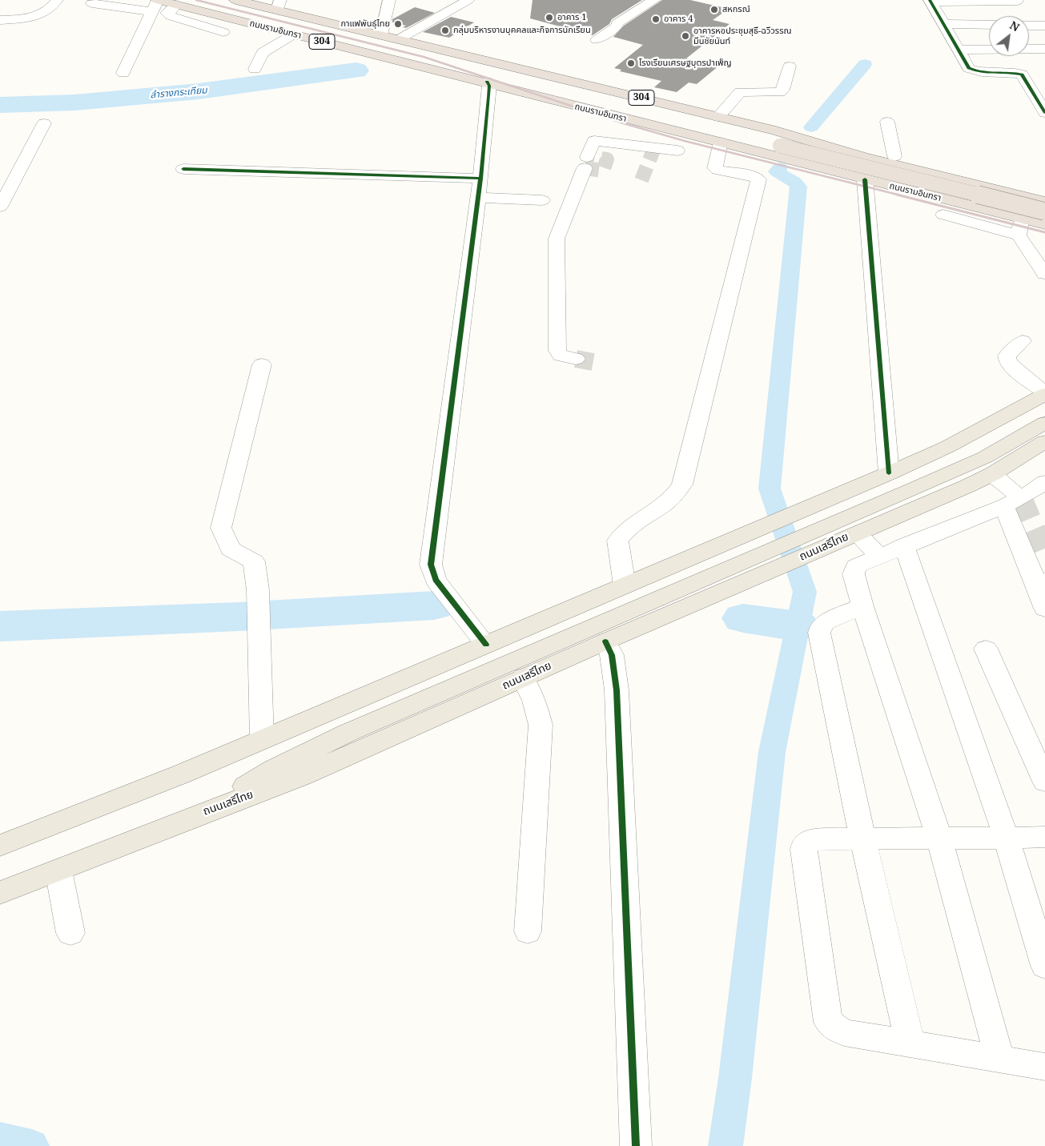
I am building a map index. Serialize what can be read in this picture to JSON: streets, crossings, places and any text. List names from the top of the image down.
{
  "streets": {
    "highway": ["ถนนรามอินทรา", "304"],
    "main road": ["ถนนเสรีไทย"]
  },
  "water": ["ลำรางกระเทียม"],
  "places": [
    "สหกรณ์",
    "อาคาร 1",
    "อาคาร 4",
    "กาแฟพันธ์ุไทย",
    "กลุ่มบริหารงานบุคคลและกิจการนักเรียน",
    "อาคารหอประชุมสุธี-ฉวีวรรณ มีนชัยนันท์",
    "โรงเรียนเศรษฐบุตรบำเพ็ญ"
  ],
  "north": "top right"
}
